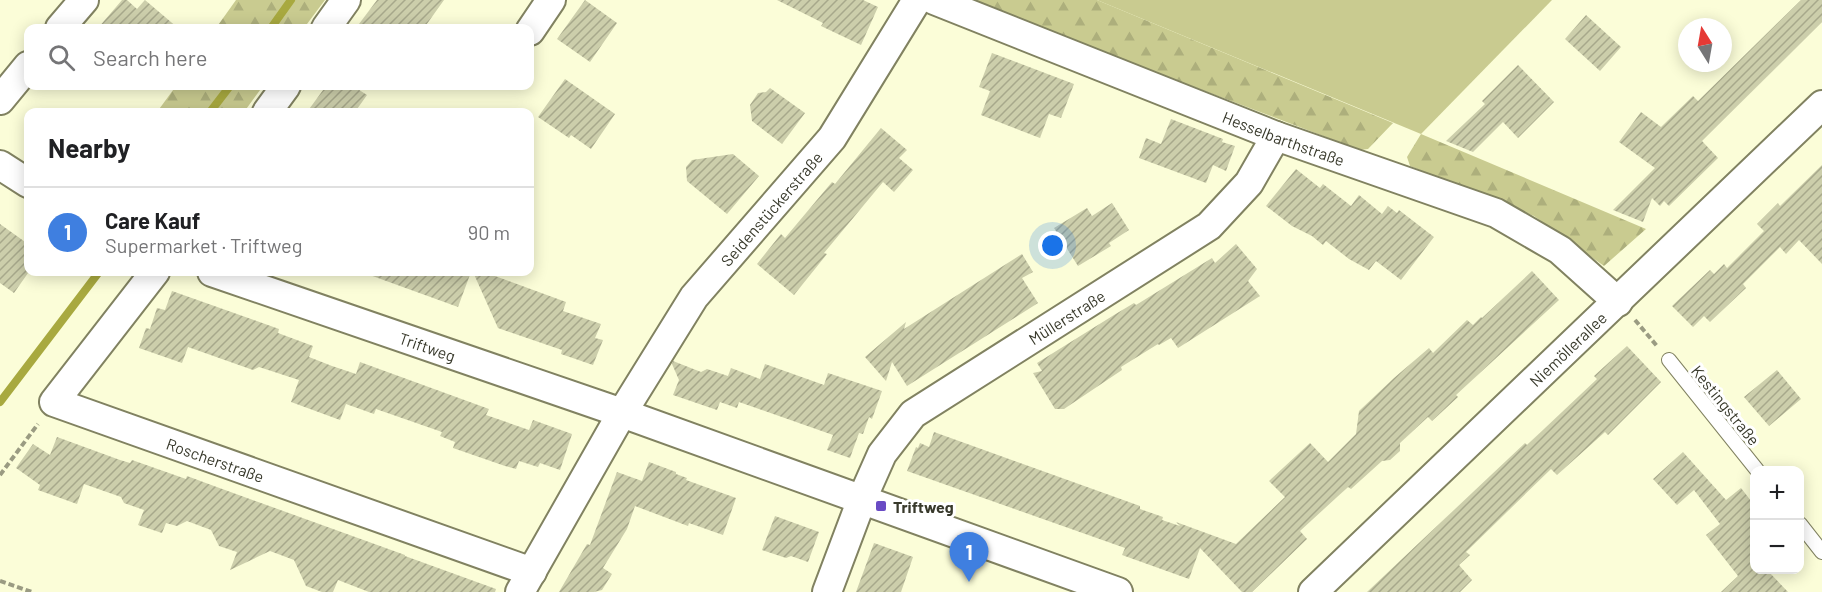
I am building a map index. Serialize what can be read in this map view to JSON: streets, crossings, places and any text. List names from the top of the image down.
{
  "streets": {
    "street": [
      "Hesselbarthstraße",
      "Seidenstückerstraße",
      "Müllerstraße",
      "Triftweg",
      "Niemöllerallee",
      "Roscherstraße"
    ],
    "lane": ["Kestingstraße"]
  },
  "crossings": [
    ["Hesselbarthstraße", "Müllerstraße"],
    ["Hesselbarthstraße", "Niemöllerallee"],
    ["Seidenstückerstraße", "Triftweg"],
    ["Seidenstückerstraße", "Roscherstraße"],
    ["Müllerstraße", "Triftweg"],
    ["Triftweg", "Roscherstraße"]
  ],
  "places": {
    "transit": ["Triftweg"]
  },
  "north": "top",
  "page": {
    "search": "Search here",
    "heading": "Nearby",
    "list": [
      {
        "mark": "1",
        "name": "Care Kauf",
        "note": "Supermarket · Triftweg",
        "value": "90 m"
      }
    ],
    "map_buttons": ["+", "−"],
    "pins": "1"
  }
}
